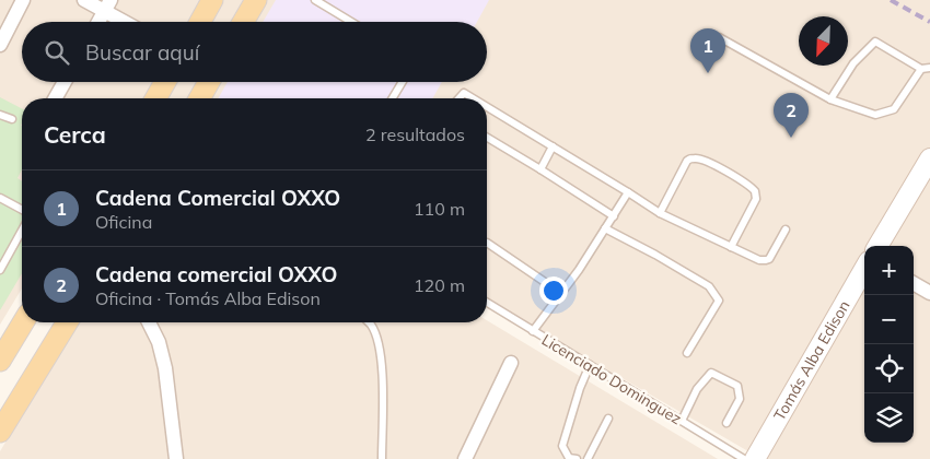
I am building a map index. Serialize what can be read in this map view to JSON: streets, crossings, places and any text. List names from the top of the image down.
{
  "streets": {
    "street": ["Tomás Alba Edison"],
    "lane": ["Licenciado Dominguez"]
  },
  "north": "bottom left",
  "page": {
    "search": "Buscar aquí",
    "pins": ["1", "2"],
    "heading": ["Cerca", "2 resultados"],
    "list": [
      {
        "mark": "1",
        "name": "Cadena Comercial OXXO",
        "note": "Oficina",
        "value": "110 m"
      },
      {
        "mark": "2",
        "name": "Cadena comercial OXXO",
        "note": "Oficina · Tomás Alba Edison",
        "value": "120 m"
      }
    ],
    "map_buttons": ["+", "−"]
  }
}
